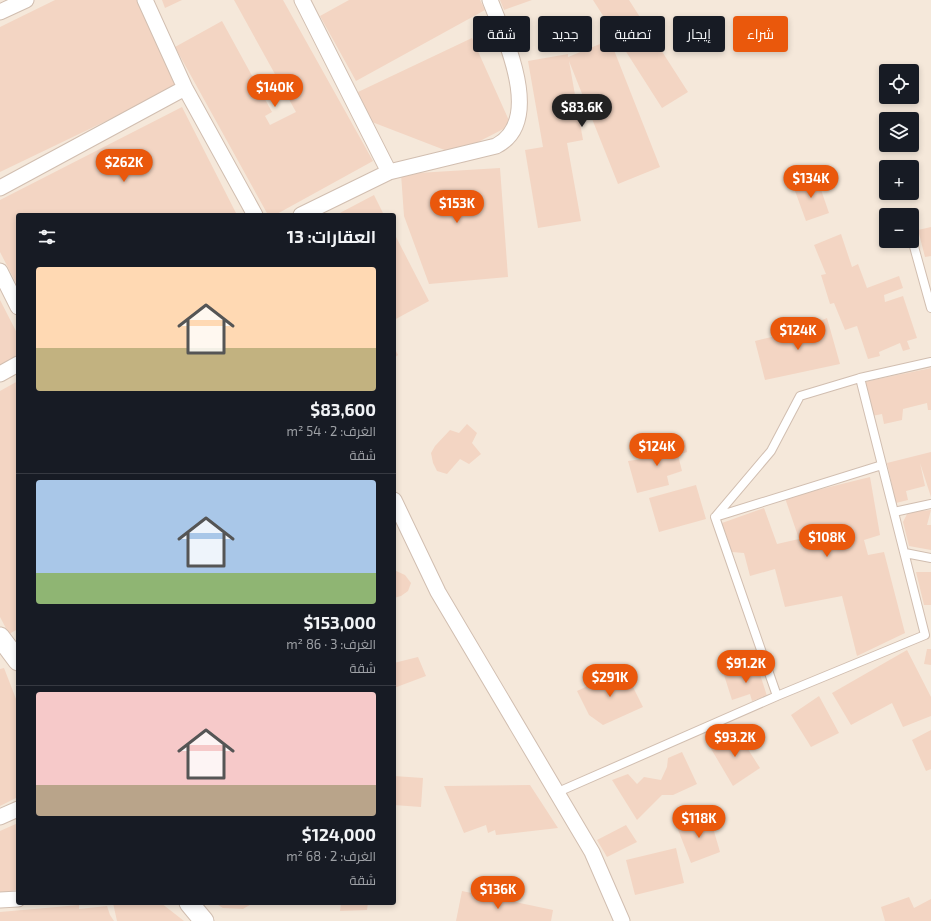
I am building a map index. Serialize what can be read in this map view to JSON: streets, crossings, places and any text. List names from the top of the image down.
{
  "page": {
    "chip": [
      "شراء",
      "إيجار",
      "تصفية",
      "جديد",
      "شقة"
    ],
    "map_buttons": ["+", "−"],
    "price": [
      "$140K",
      "$83.6K",
      "$262K",
      "$134K",
      "$153K",
      "$124K",
      "$124K",
      "$108K",
      "$91.2K",
      "$291K",
      "$93.2K",
      "$118K",
      "$136K"
    ],
    "heading": "العقارات: 13",
    "list": [
      {
        "name": "$83,600",
        "note": "الغرف: 2 · 54 m² · شقة"
      },
      {
        "name": "$153,000",
        "note": "الغرف: 3 · 86 m² · شقة"
      },
      {
        "name": "$124,000",
        "note": "الغرف: 2 · 68 m² · شقة"
      }
    ]
  }
}
